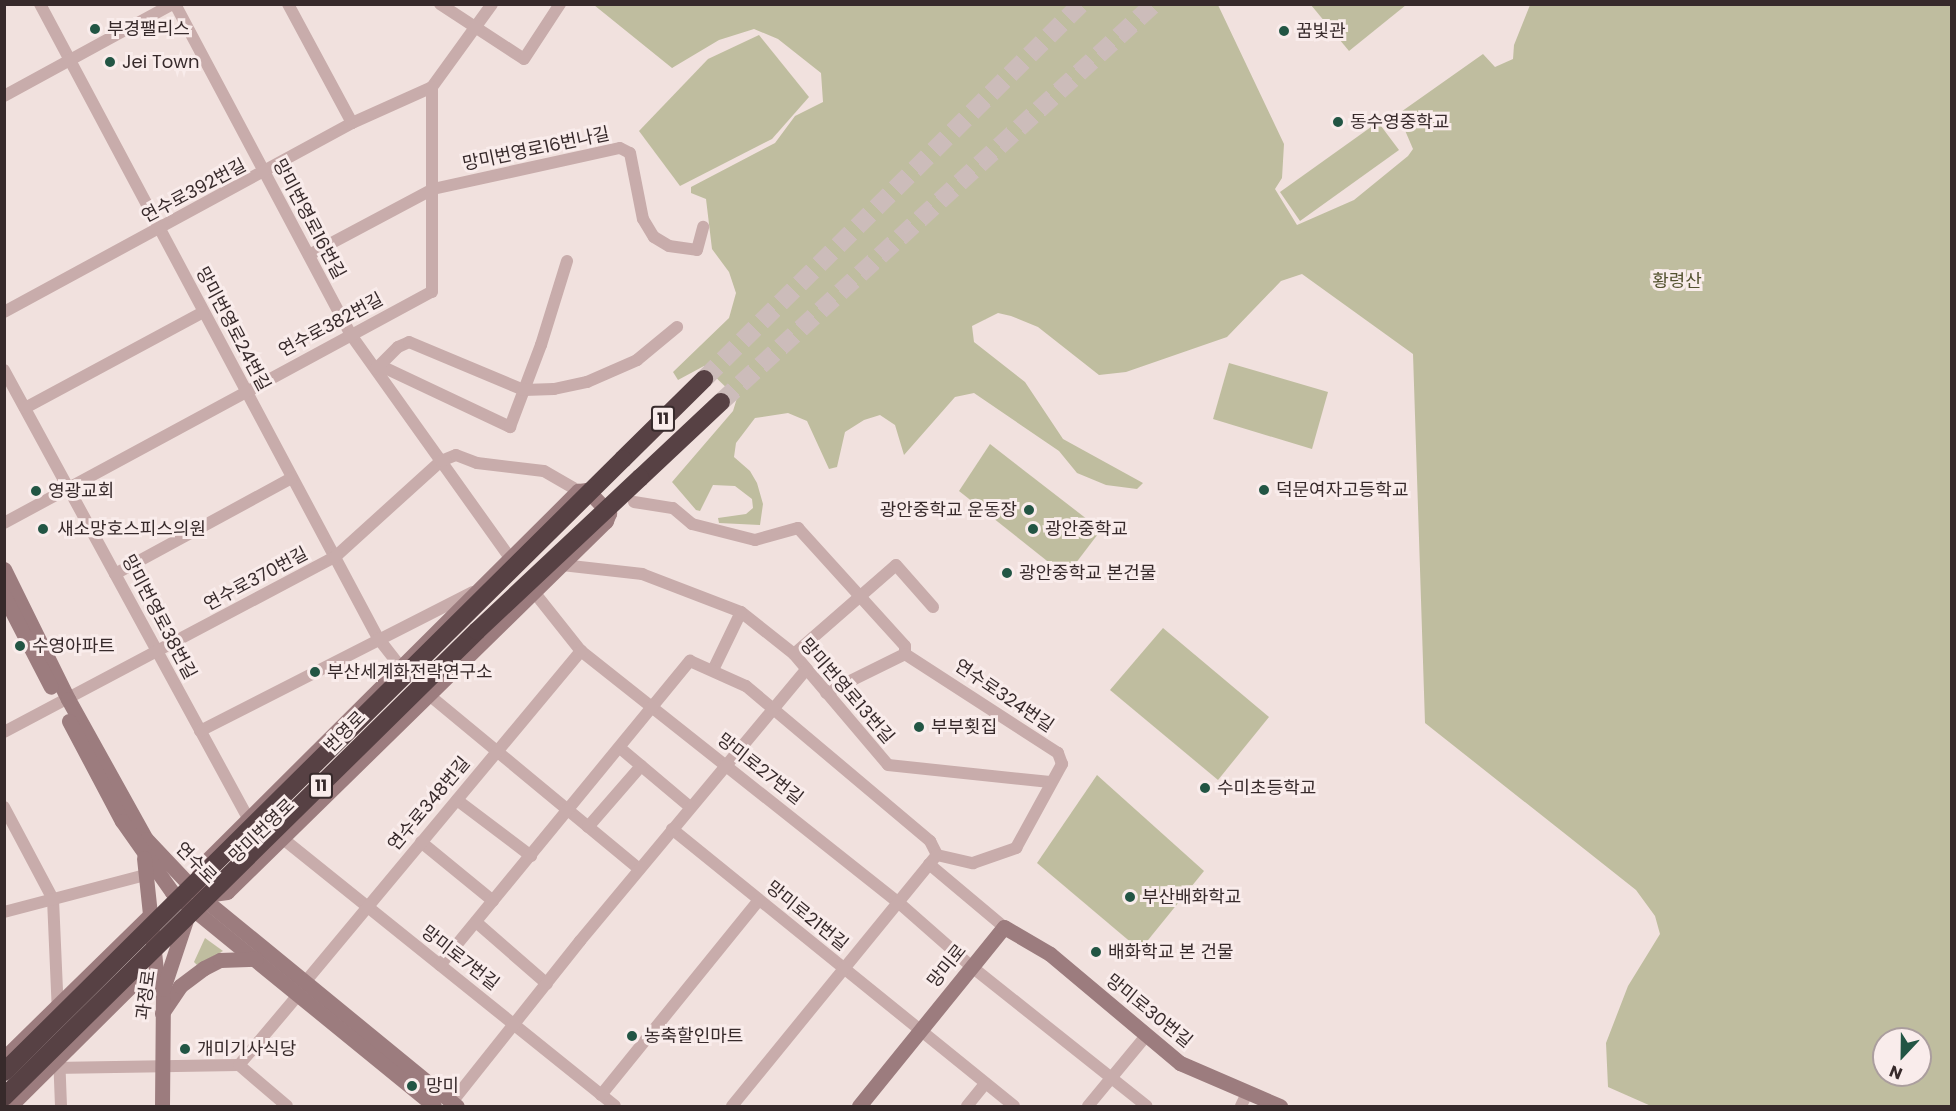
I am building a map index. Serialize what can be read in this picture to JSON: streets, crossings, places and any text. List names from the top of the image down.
{
  "streets": {
    "highway": ["11", "번영로"],
    "street": [
      "망미번영로16번나길",
      "연수로392번길",
      "망미번영로16번길",
      "연수로382번길",
      "망미번영로24번길",
      "연수로370번길",
      "망미번영로38번길",
      "망미번영로13번길",
      "연수로324번길",
      "망미로27번길",
      "연수로348번길",
      "망미번영로",
      "연수로",
      "망미로21번길",
      "망미로7번길",
      "망미로",
      "과정로",
      "망미로30번길"
    ]
  },
  "crossings": [
    ["망미번영로16번나길", "망미번영로16번길"],
    ["망미번영로16번나길", "연수로382번길"],
    ["연수로392번길", "망미번영로16번길"],
    ["연수로392번길", "연수로382번길"],
    ["연수로392번길", "망미번영로24번길"],
    ["망미번영로16번길", "연수로382번길"],
    ["망미번영로16번길", "연수로370번길"],
    ["망미번영로16번길", "망미번영로"],
    ["연수로382번길", "망미번영로24번길"],
    ["연수로382번길", "망미번영로38번길"],
    ["망미번영로24번길", "연수로370번길"],
    ["망미번영로24번길", "망미번영로"],
    ["연수로370번길", "망미번영로38번길"],
    ["연수로370번길", "망미번영로"],
    ["연수로370번길", "연수로"],
    ["망미번영로38번길", "망미번영로"],
    ["망미번영로13번길", "연수로324번길"],
    ["망미번영로13번길", "망미번영로"],
    ["망미로27번길", "연수로348번길"],
    ["망미로27번길", "망미번영로"],
    ["망미로27번길", "망미로"],
    ["연수로348번길", "연수로"],
    ["연수로348번길", "망미로7번길"],
    ["망미번영로", "연수로"],
    ["망미번영로", "망미로7번길"],
    ["망미번영로", "과정로"],
    ["연수로", "과정로"],
    ["망미로21번길", "망미로"],
    ["망미로", "망미로30번길"]
  ],
  "parks": ["황령산"],
  "places": [
    "부경팰리스",
    "꿈빛관",
    "Jei Town",
    "동수영중학교",
    "덕문여자고등학교",
    "영광교회",
    "광안중학교 운동장",
    "새소망호스피스의원",
    "광안중학교",
    "광안중학교 본건물",
    "수영아파트",
    "부산세계화전략연구소",
    "부부횟집",
    "수미초등학교",
    "부산배화학교",
    "배화학교 본 건물",
    "농축할인마트",
    "개미기사식당",
    "망미"
  ],
  "north": "bottom"
}
